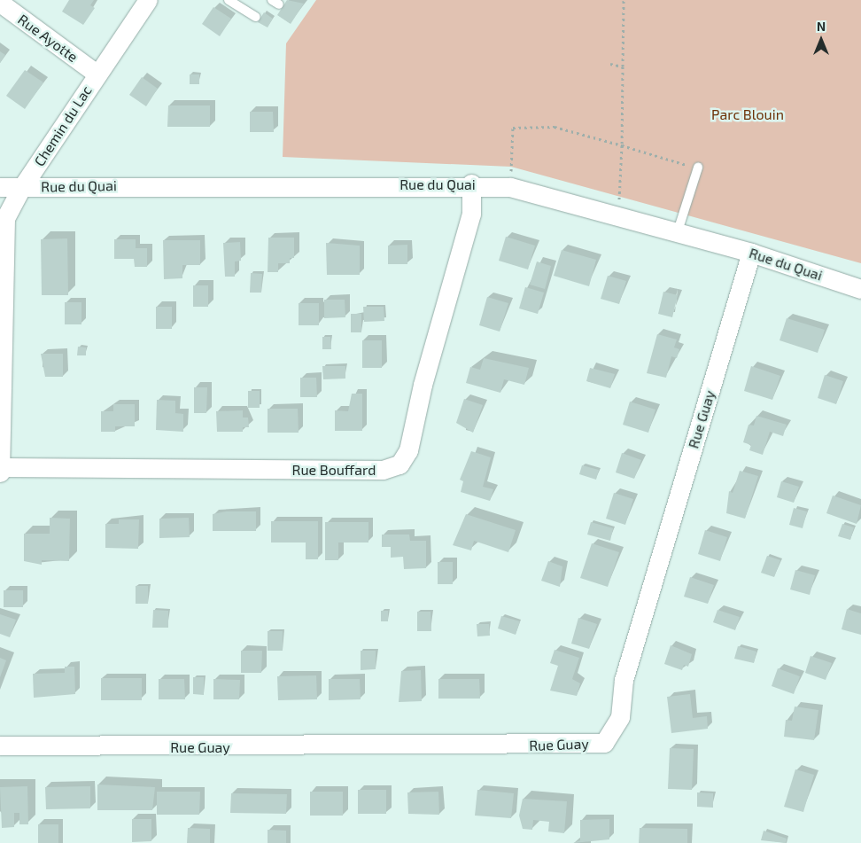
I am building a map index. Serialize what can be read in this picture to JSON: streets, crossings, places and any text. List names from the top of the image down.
{
  "streets": {
    "street": [
      "Rue Ayotte",
      "Chemin du Lac",
      "Rue du Quai",
      "Rue Guay",
      "Rue Bouffard"
    ]
  },
  "crossings": [
    ["Rue Ayotte", "Chemin du Lac"],
    ["Chemin du Lac", "Rue du Quai"],
    ["Chemin du Lac", "Rue Bouffard"],
    ["Rue du Quai", "Rue Guay"],
    ["Rue du Quai", "Rue Bouffard"]
  ],
  "parks": ["Parc Blouin"],
  "north": "top"
}
